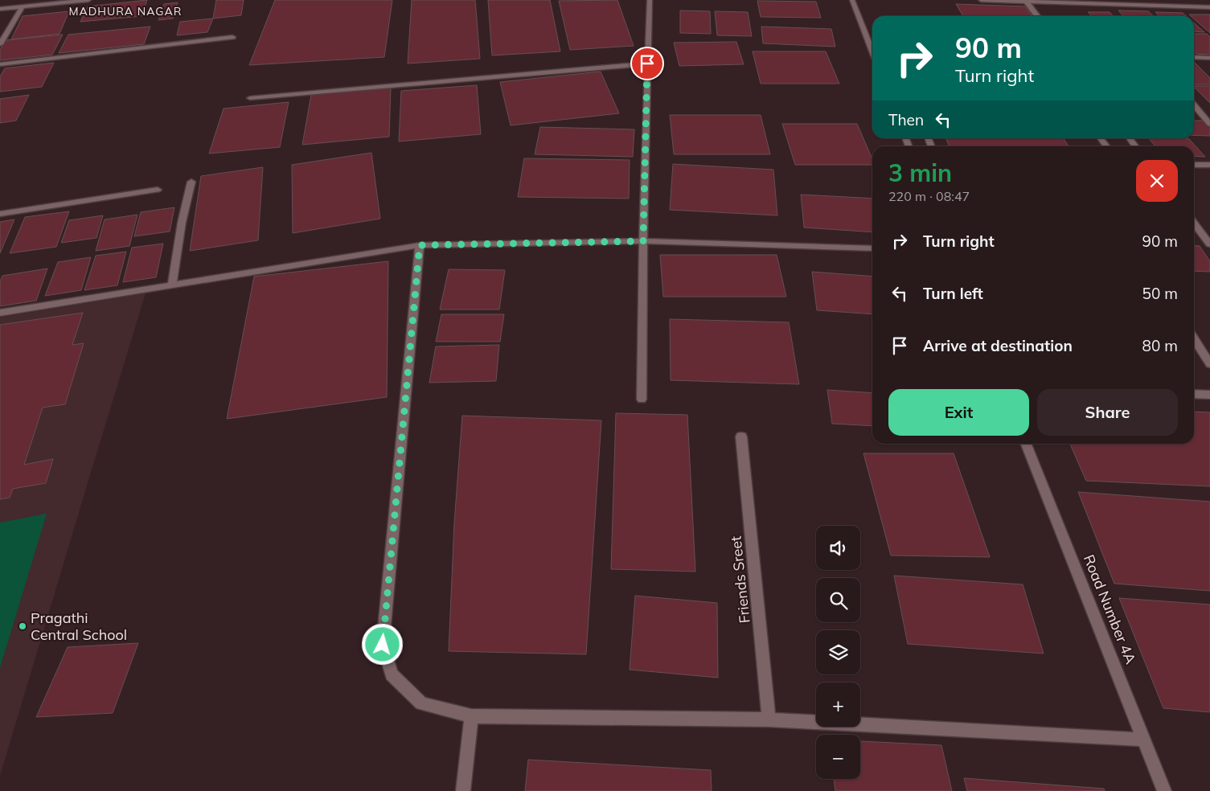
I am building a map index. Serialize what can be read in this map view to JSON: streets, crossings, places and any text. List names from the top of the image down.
{
  "streets": {
    "street": ["Friends Sreet", "Road Number 4A"]
  },
  "districts": ["MADHURA NAGAR"],
  "places": ["Pragathi Central School"],
  "page": {
    "turn": ["90 m", "Turn right"],
    "then": "Then",
    "heading": ["3 min", "220 m · 08:47"],
    "list": [
      {
        "name": "Turn right",
        "value": "90 m"
      },
      {
        "name": "Turn left",
        "value": "50 m"
      },
      {
        "name": "Arrive at destination",
        "value": "80 m"
      }
    ],
    "buttons": ["Exit", "Share"],
    "map_buttons": ["+", "−"]
  }
}
